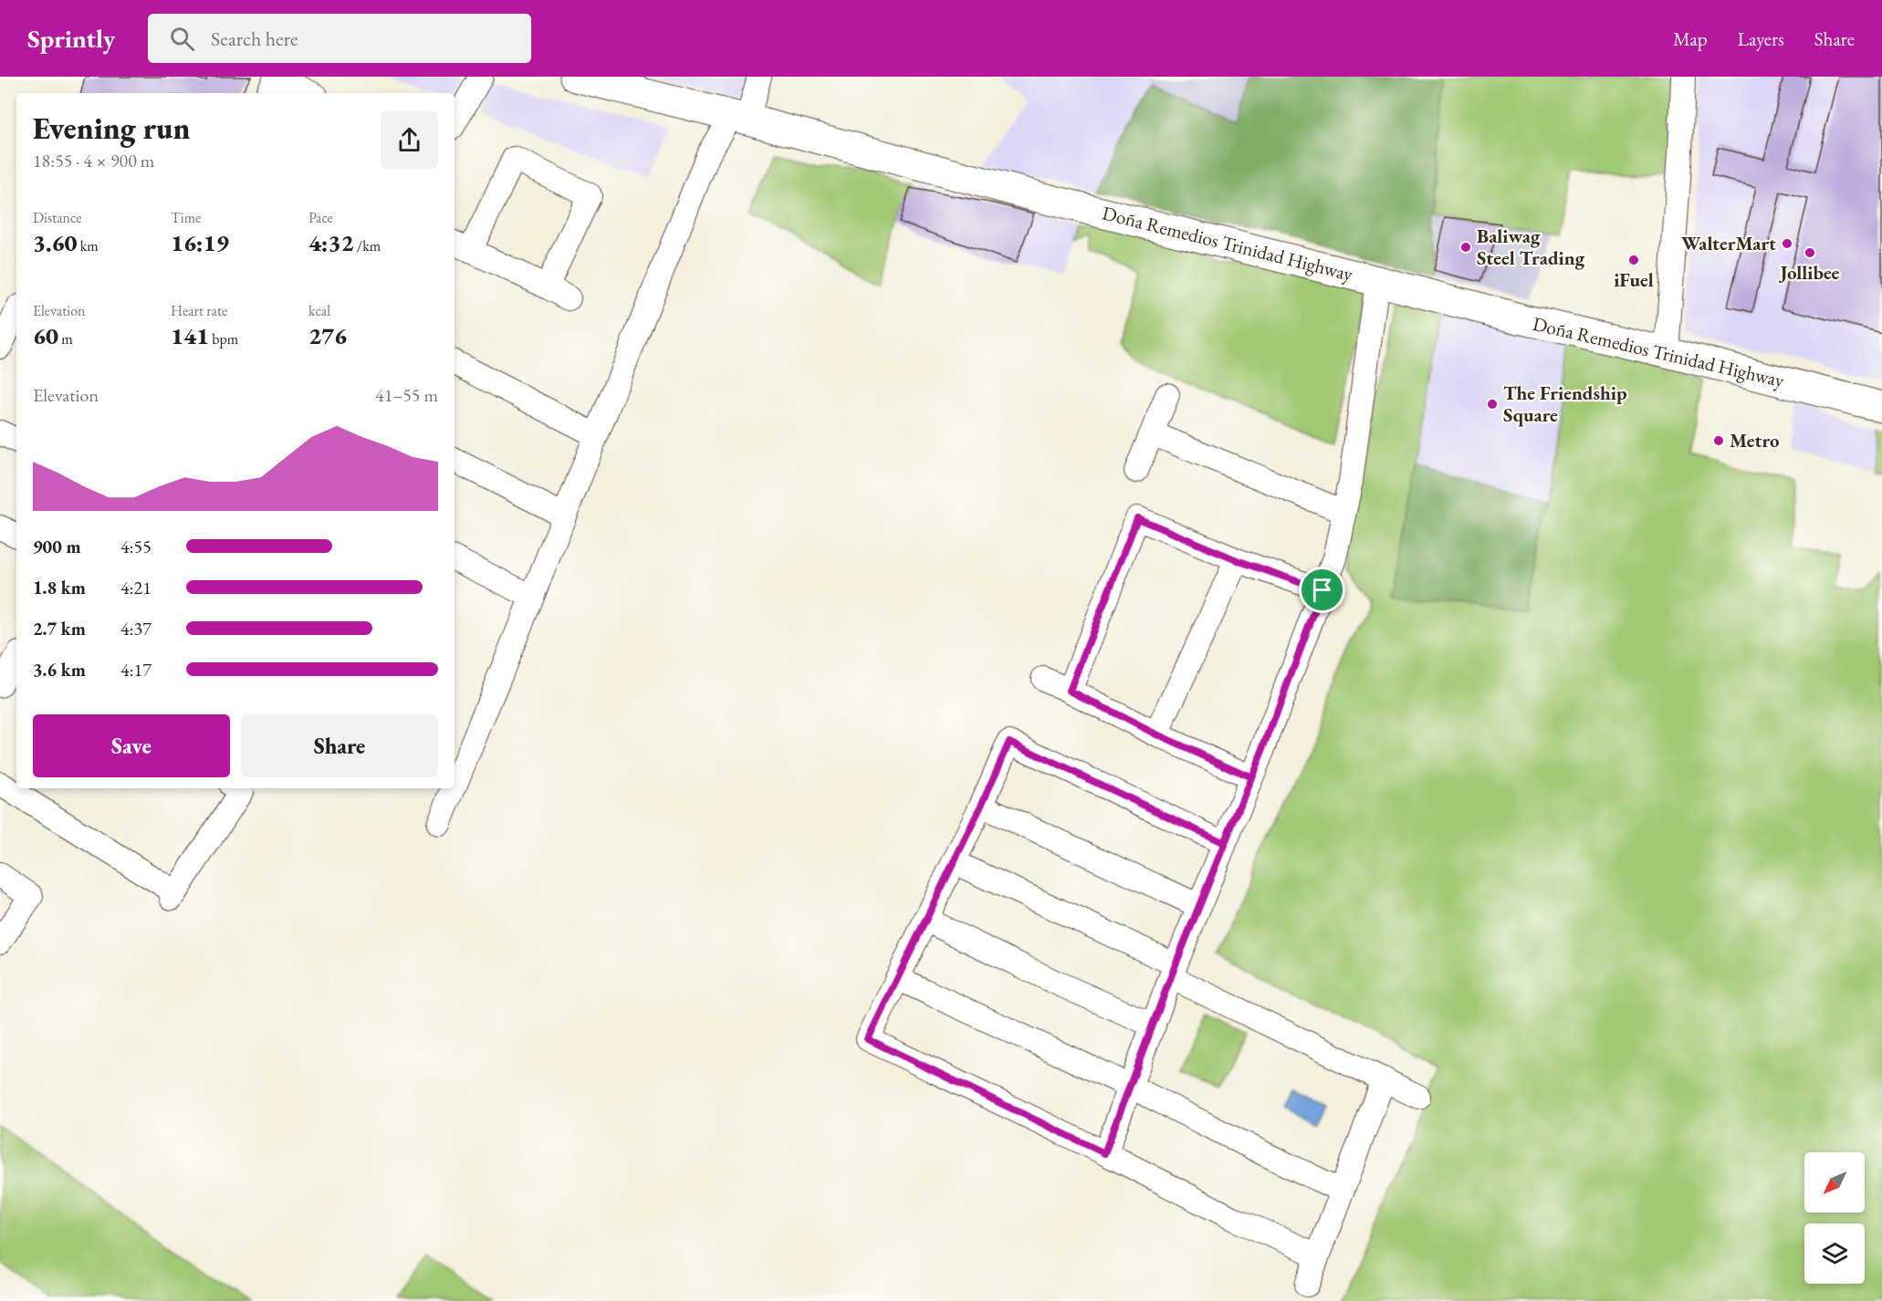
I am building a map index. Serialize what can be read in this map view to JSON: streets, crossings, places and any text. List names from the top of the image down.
{
  "streets": {
    "highway": ["Doña Remedios Trinidad Highway"]
  },
  "places": [
    "WalterMart",
    "Baliwag Steel Trading",
    "Jollibee",
    "iFuel",
    "The Friendship Square",
    "Metro"
  ],
  "north": "bottom left",
  "page": {
    "header": "Sprintly",
    "search": "Search here",
    "nav": ["Map", "Layers", "Share"],
    "heading": ["Evening run", "18:55 · 4 × 900 m"],
    "stats": [
      ["Distance", "3.60 km"],
      ["Time", "16:19"],
      ["Pace", "4:32 /km"],
      ["Elevation", "60 m"],
      ["Heart rate", "141 bpm"],
      ["kcal", "276"]
    ],
    "chart": ["Elevation", "41–55 m"],
    "list": [
      {
        "name": "900 m",
        "note": "4:55"
      },
      {
        "name": "1.8 km",
        "note": "4:21"
      },
      {
        "name": "2.7 km",
        "note": "4:37"
      },
      {
        "name": "3.6 km",
        "note": "4:17"
      }
    ],
    "buttons": ["Save", "Share"]
  }
}
